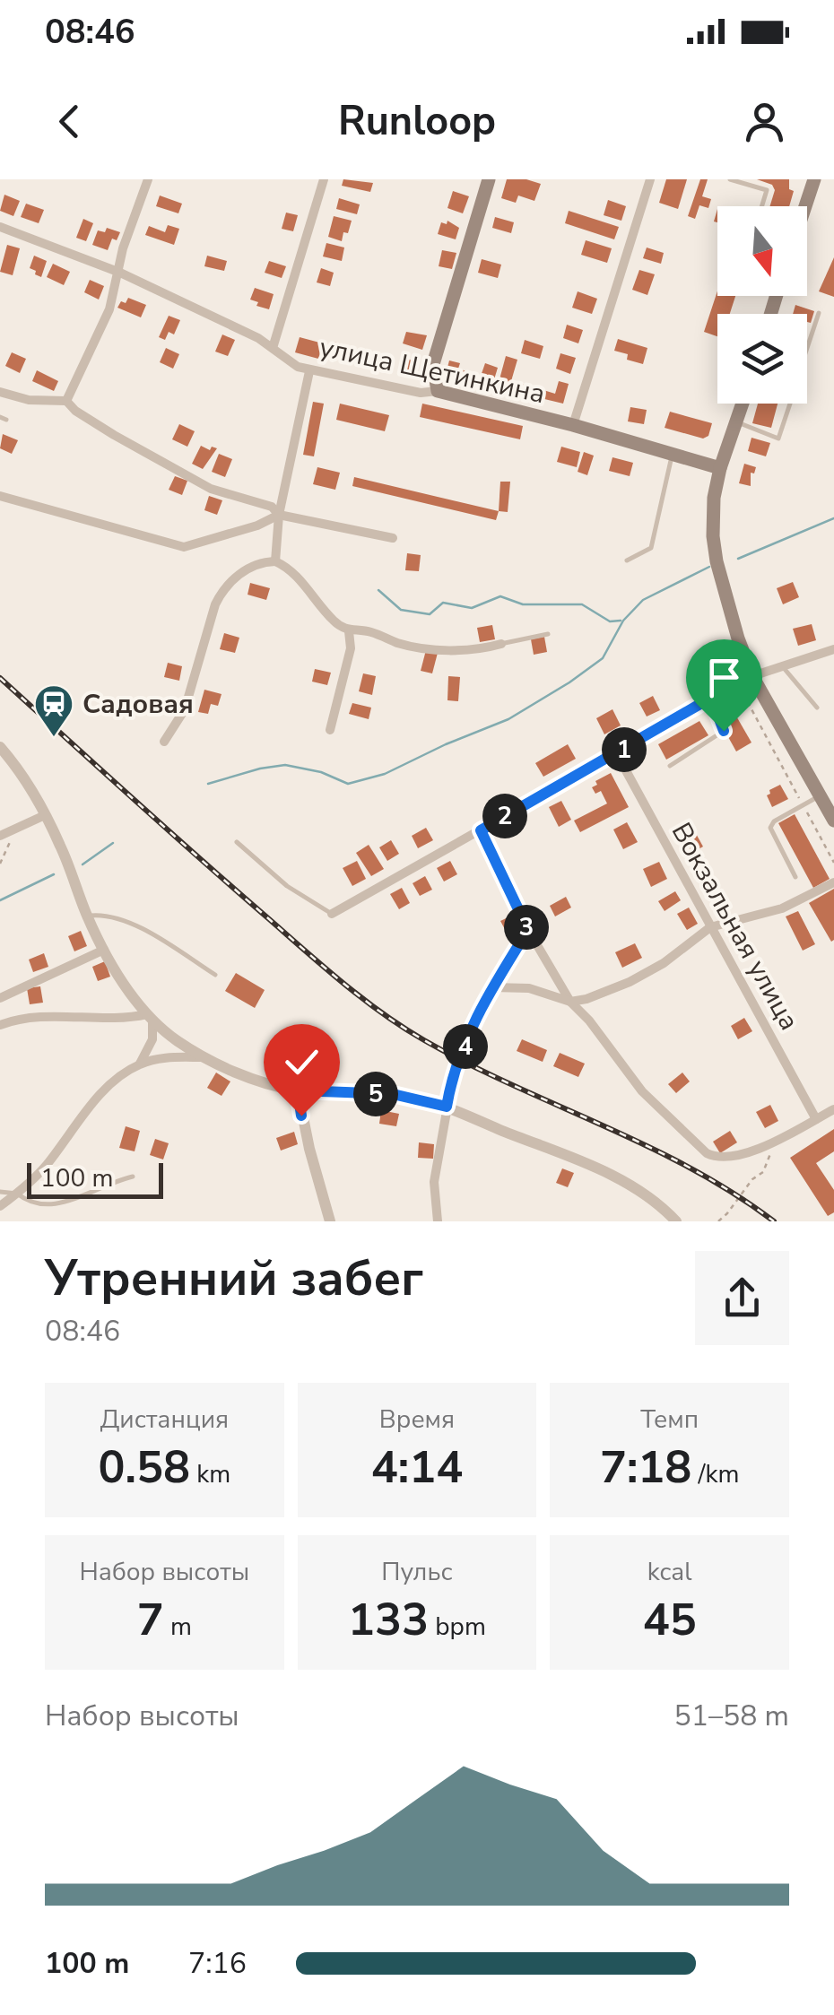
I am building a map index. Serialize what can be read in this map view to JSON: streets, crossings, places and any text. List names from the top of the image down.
{
  "streets": {
    "main road": ["улица Щетинкина"],
    "street": ["Вокзальная улица"]
  },
  "places": {
    "station": ["Садовая"]
  },
  "scale_bar": "100 m",
  "north": "bottom",
  "page": {
    "status": "08:46",
    "header": "Runloop",
    "pins": [
      "1",
      "2",
      "3",
      "4",
      "5"
    ],
    "scale": "100 m",
    "heading": ["Утренний забег", "08:46"],
    "stats": [
      ["Дистанция", "0.58 km"],
      ["Время", "4:14"],
      ["Темп", "7:18 /km"],
      ["Набор высоты", "7 m"],
      ["Пульс", "133 bpm"],
      ["kcal", "45"]
    ],
    "chart": ["Набор высоты", "51–58 m"],
    "list": [
      {
        "name": "100 m",
        "note": "7:16"
      }
    ]
  }
}
